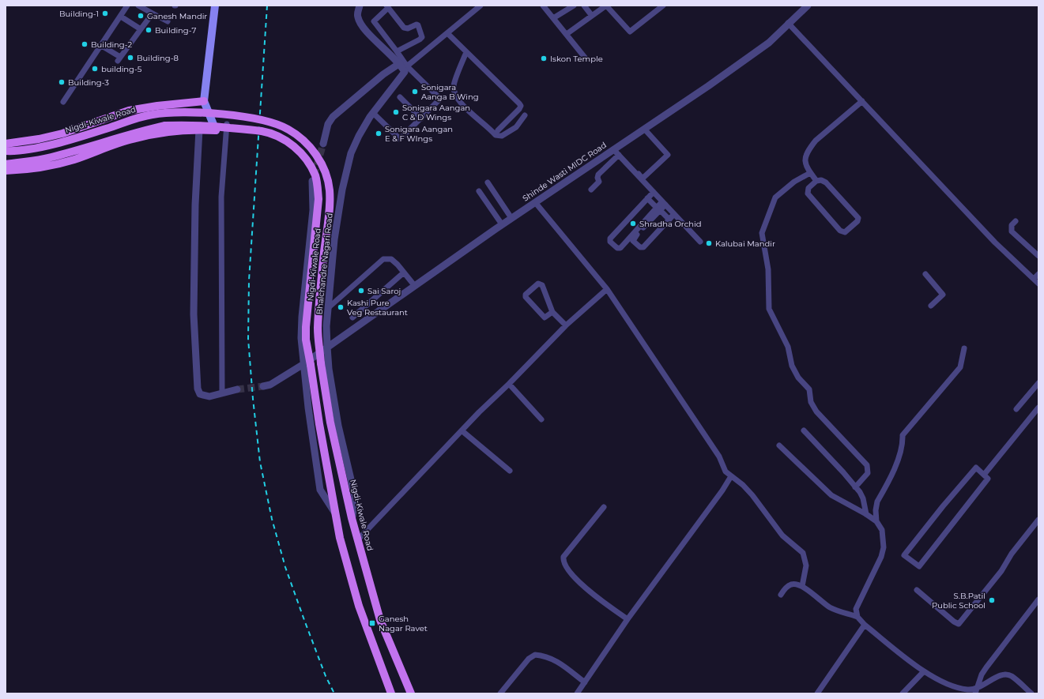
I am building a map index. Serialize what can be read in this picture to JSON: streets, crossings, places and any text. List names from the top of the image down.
{
  "streets": {
    "main road": ["Nigdi-Kiwale Road"],
    "street": ["Shinde Wasti MIDC Road", "Bhalchandre Nagari Road"]
  },
  "crossings": [
    ["Nigdi-Kiwale Road", "Bhalchandre Nagari Road"],
    ["Shinde Wasti MIDC Road", "Bhalchandre Nagari Road"]
  ],
  "places": {
    "other": [
      "Building-1",
      "Ganesh Mandir",
      "Building-7",
      "Building-2",
      "Building-8",
      "Iskon Temple",
      "building-5",
      "Building-3",
      "Sonigara Aanga B Wing",
      "Sonigara Aangan C & D Wings",
      "Sonigara Aangan E & F WIngs",
      "Shradha Orchid",
      "Kalubai Mandir",
      "Sai Saroj",
      "Kashi Pure Veg Restaurant",
      "S.B.Patil Public School"
    ],
    "transit": ["Ganesh Nagar Ravet"]
  }
}
